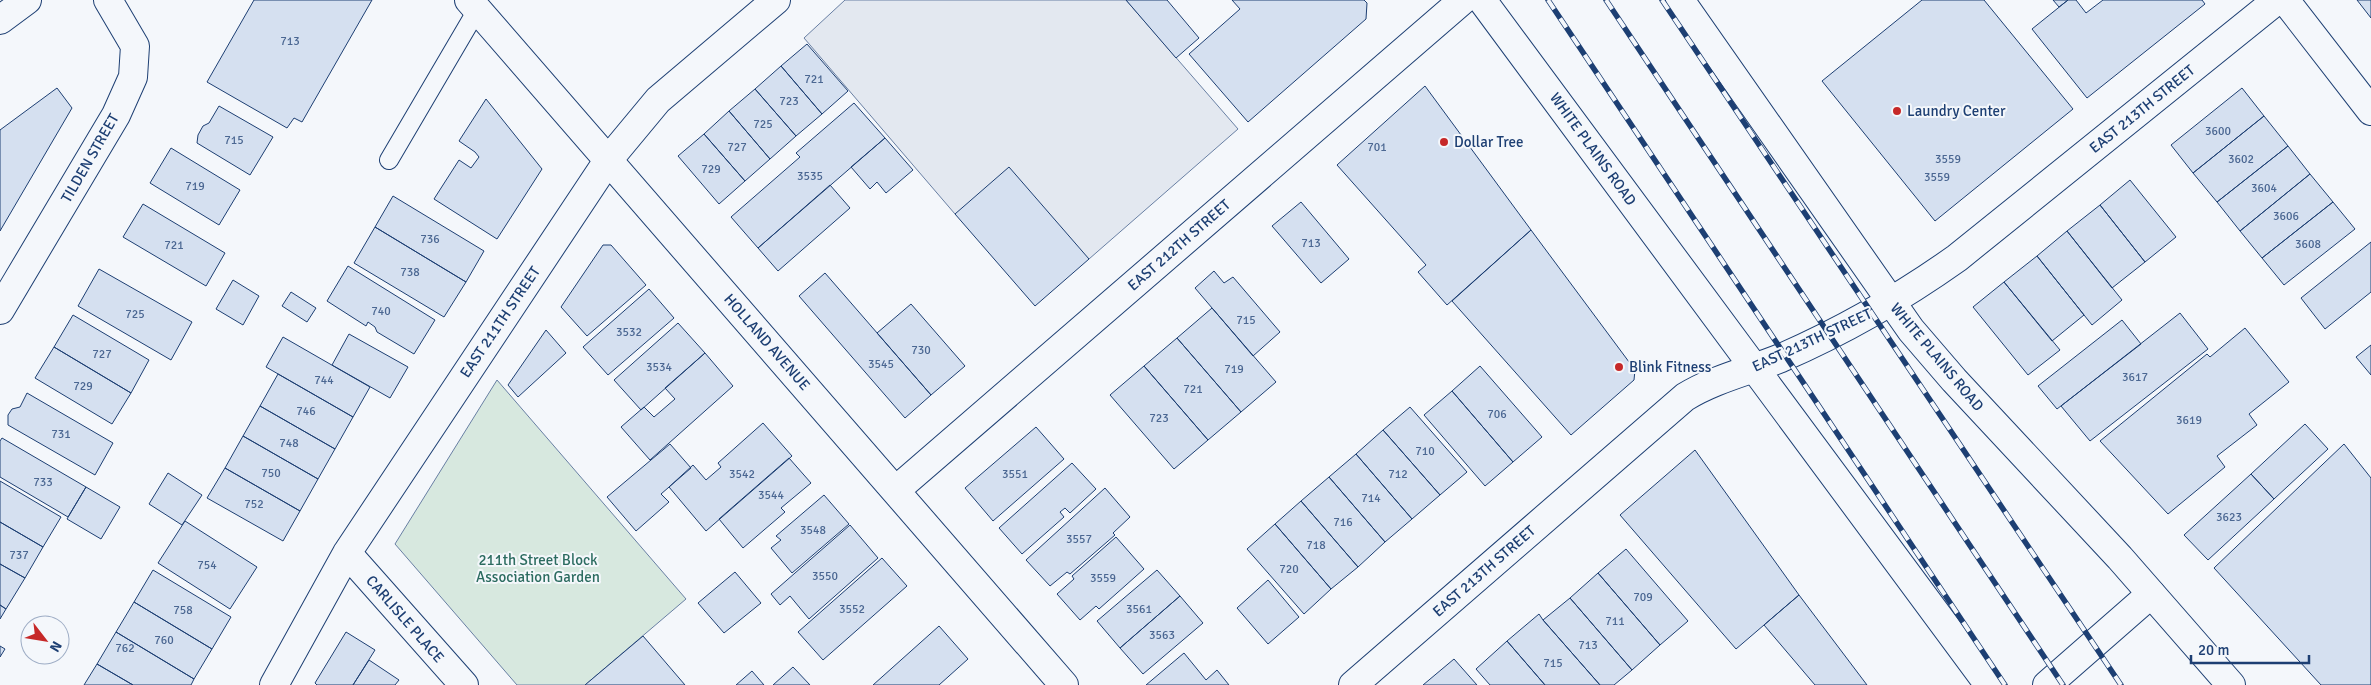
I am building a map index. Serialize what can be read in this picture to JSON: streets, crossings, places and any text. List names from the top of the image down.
{
  "streets": {
    "street": [
      "EAST 213TH STREET",
      "WHITE PLAINS ROAD",
      "TILDEN STREET",
      "EAST 212TH STREET",
      "EAST 211TH STREET",
      "HOLLAND AVENUE",
      "CARLISLE PLACE"
    ]
  },
  "crossings": [
    ["EAST 213TH STREET", "WHITE PLAINS ROAD"],
    ["EAST 212TH STREET", "HOLLAND AVENUE"],
    ["EAST 211TH STREET", "HOLLAND AVENUE"],
    ["EAST 211TH STREET", "CARLISLE PLACE"]
  ],
  "parks": ["211th Street Block Association Garden"],
  "places": ["Laundry Center", "Dollar Tree", "Blink Fitness"],
  "house_numbers": [
    "713",
    "721",
    "723",
    "725",
    "3600",
    "715",
    "727",
    "701",
    "3559",
    "3602",
    "729",
    "3535",
    "3559",
    "719",
    "3604",
    "3606",
    "736",
    "713",
    "3608",
    "721",
    "738",
    "740",
    "725",
    "715",
    "3532",
    "730",
    "727",
    "3545",
    "3534",
    "719",
    "3617",
    "744",
    "729",
    "721",
    "746",
    "706",
    "723",
    "3619",
    "731",
    "748",
    "710",
    "750",
    "3542",
    "3551",
    "712",
    "733",
    "3544",
    "714",
    "752",
    "3623",
    "716",
    "3548",
    "3557",
    "718",
    "737",
    "754",
    "720",
    "3550",
    "3559",
    "709",
    "3552",
    "3561",
    "758",
    "711",
    "3563",
    "760",
    "713",
    "762",
    "715"
  ],
  "scale_bar": "20 m",
  "north": "bottom right"
}
